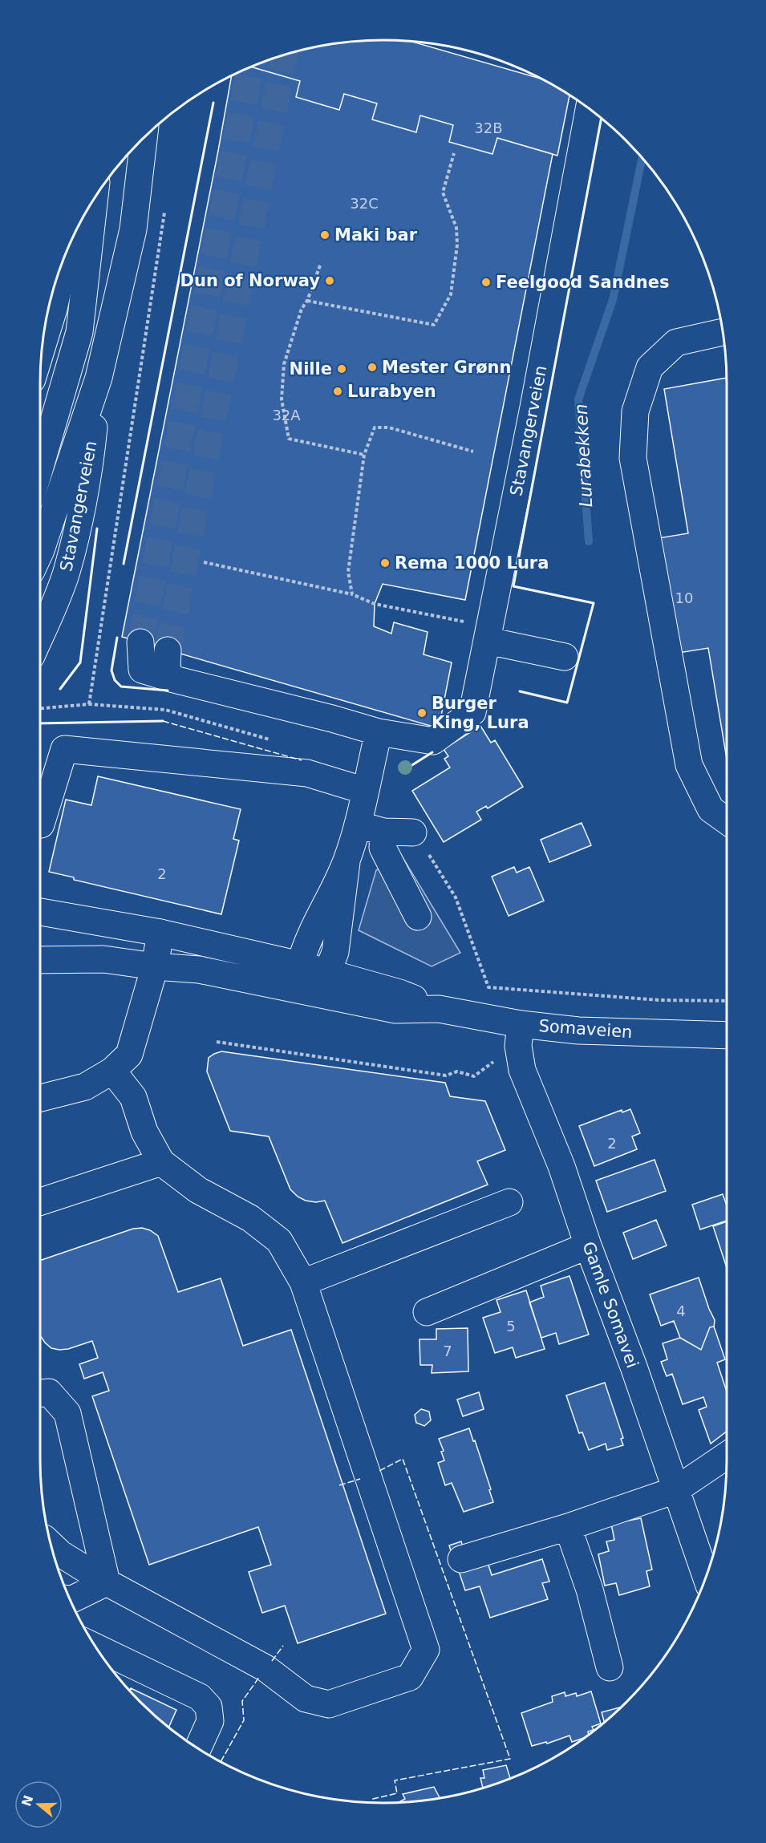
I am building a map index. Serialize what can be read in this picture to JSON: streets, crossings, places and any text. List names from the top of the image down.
{
  "streets": {
    "main road": ["Stavangerveien", "Somaveien", "Gamle Somavei"]
  },
  "crossings": [
    ["Somaveien", "Gamle Somavei"]
  ],
  "water": ["Lurabekken"],
  "places": [
    "Maki bar",
    "Dun of Norway",
    "Feelgood Sandnes",
    "Mester Grønn",
    "Nille",
    "Lurabyen",
    "Rema 1000 Lura",
    "Burger King, Lura"
  ],
  "house_numbers": [
    "32B",
    "32C",
    "32A",
    "10",
    "2",
    "2",
    "4",
    "5",
    "7"
  ],
  "north": "left"
}
